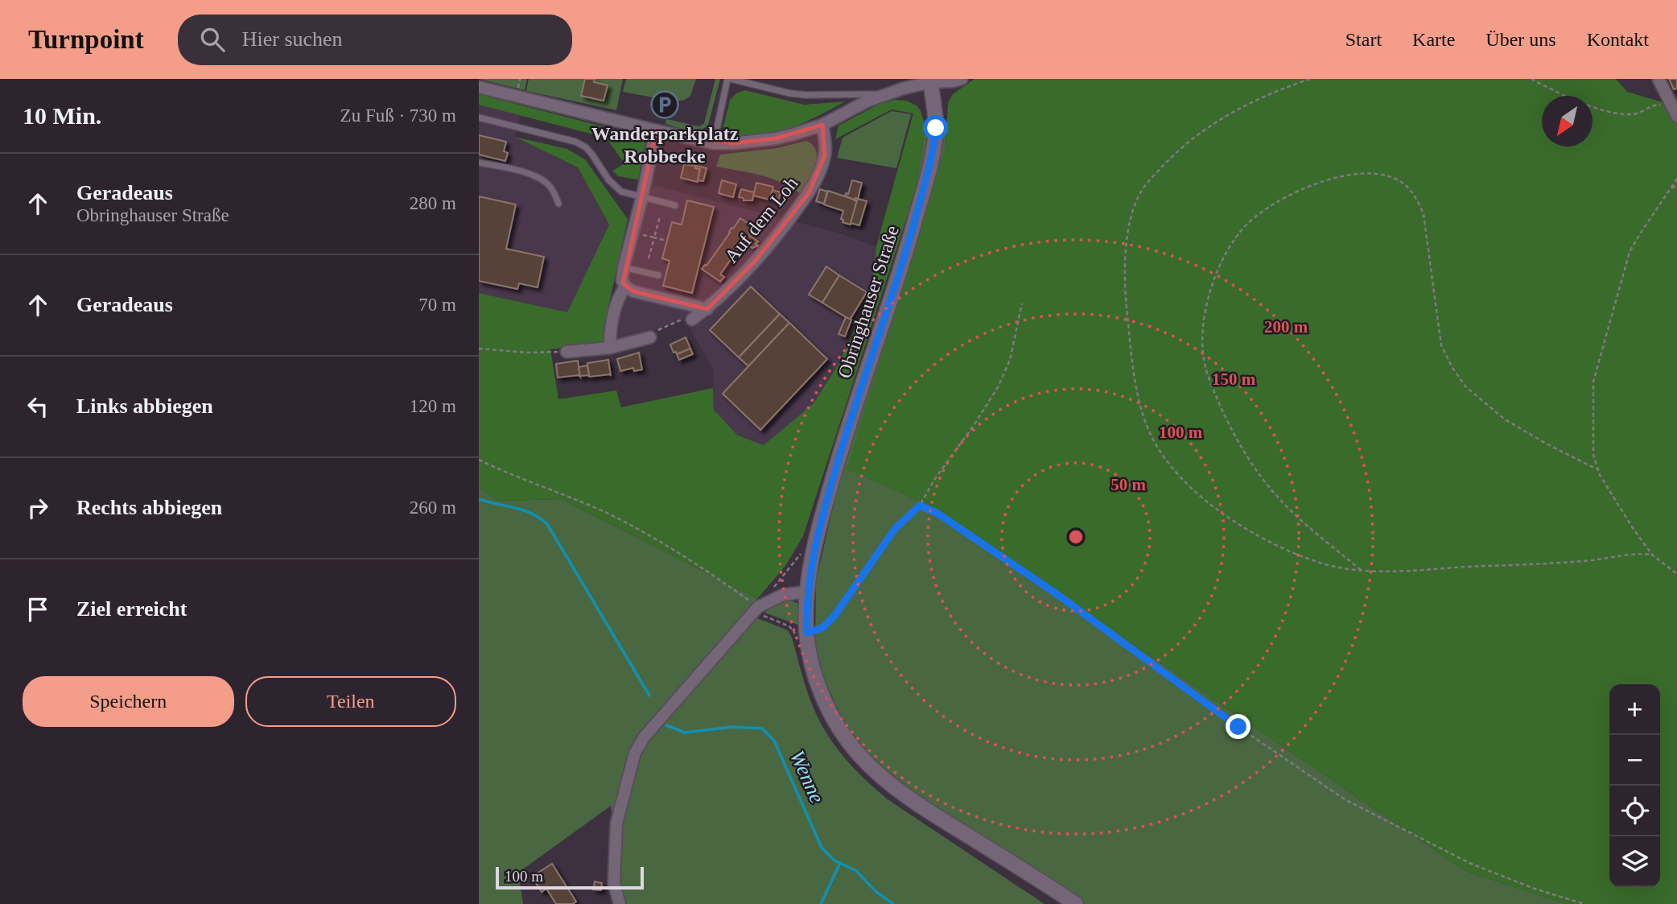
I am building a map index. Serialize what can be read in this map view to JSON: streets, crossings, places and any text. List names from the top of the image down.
{
  "streets": {
    "street": ["Auf dem Loh", "Obringhauser Straße"]
  },
  "water": ["Wenne"],
  "places": {
    "parking": ["Wanderparkplatz Robbecke"]
  },
  "scale_bar": "100 m",
  "north": "bottom left",
  "page": {
    "header": "Turnpoint",
    "search": "Hier suchen",
    "nav": [
      "Start",
      "Karte",
      "Über uns",
      "Kontakt"
    ],
    "heading": ["10 Min.", "Zu Fuß · 730 m"],
    "list": [
      ["Geradeaus", "Obringhauser Straße", "280 m"],
      ["Geradeaus", "70 m"],
      ["Links abbiegen", "120 m"],
      ["Rechts abbiegen", "260 m"],
      "Ziel erreicht"
    ],
    "buttons": ["Speichern", "Teilen"],
    "map_buttons": ["+", "−"],
    "scale": "100 m"
  },
  "rings": [
    "200 m",
    "150 m",
    "100 m",
    "50 m"
  ]
}
